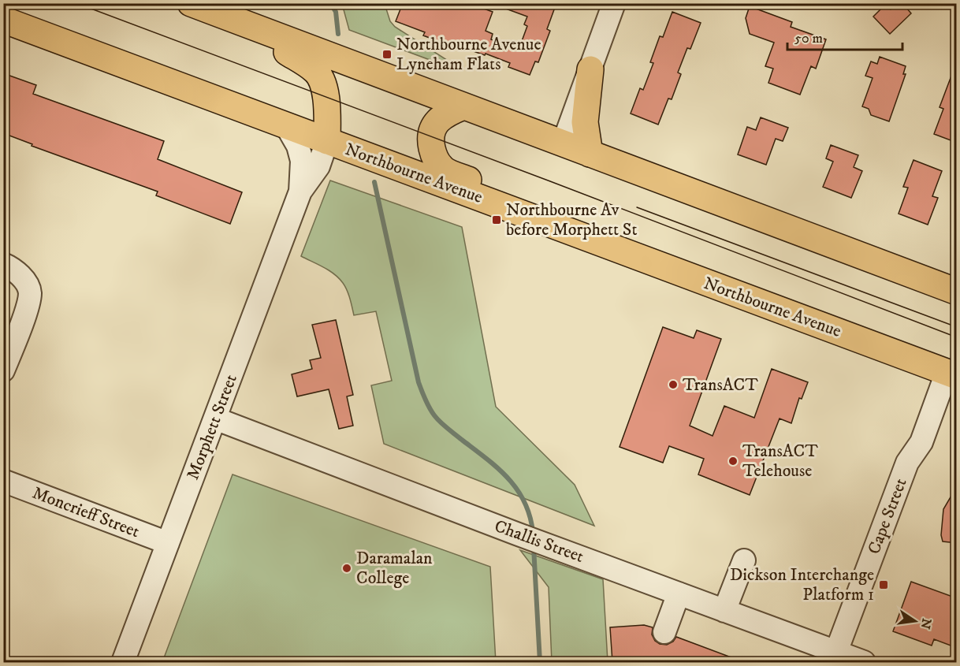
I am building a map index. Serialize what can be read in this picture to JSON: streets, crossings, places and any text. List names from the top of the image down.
{
  "streets": {
    "highway": ["Northbourne Avenue"],
    "street": [
      "Morphett Street",
      "Moncrieff Street",
      "Cape Street",
      "Challis Street"
    ]
  },
  "crossings": [
    ["Northbourne Avenue", "Morphett Street"],
    ["Northbourne Avenue", "Cape Street"],
    ["Morphett Street", "Moncrieff Street"],
    ["Morphett Street", "Challis Street"],
    ["Cape Street", "Challis Street"]
  ],
  "places": {
    "transit": ["Northbourne Avenue Lyneham Flats", "Northbourne Av before Morphett St", "Dickson Interchange Platform 1"],
    "other": ["TransACT", "TransACT Telehouse", "Daramalan College"]
  },
  "scale_bar": "50 m",
  "north": "right"
}
